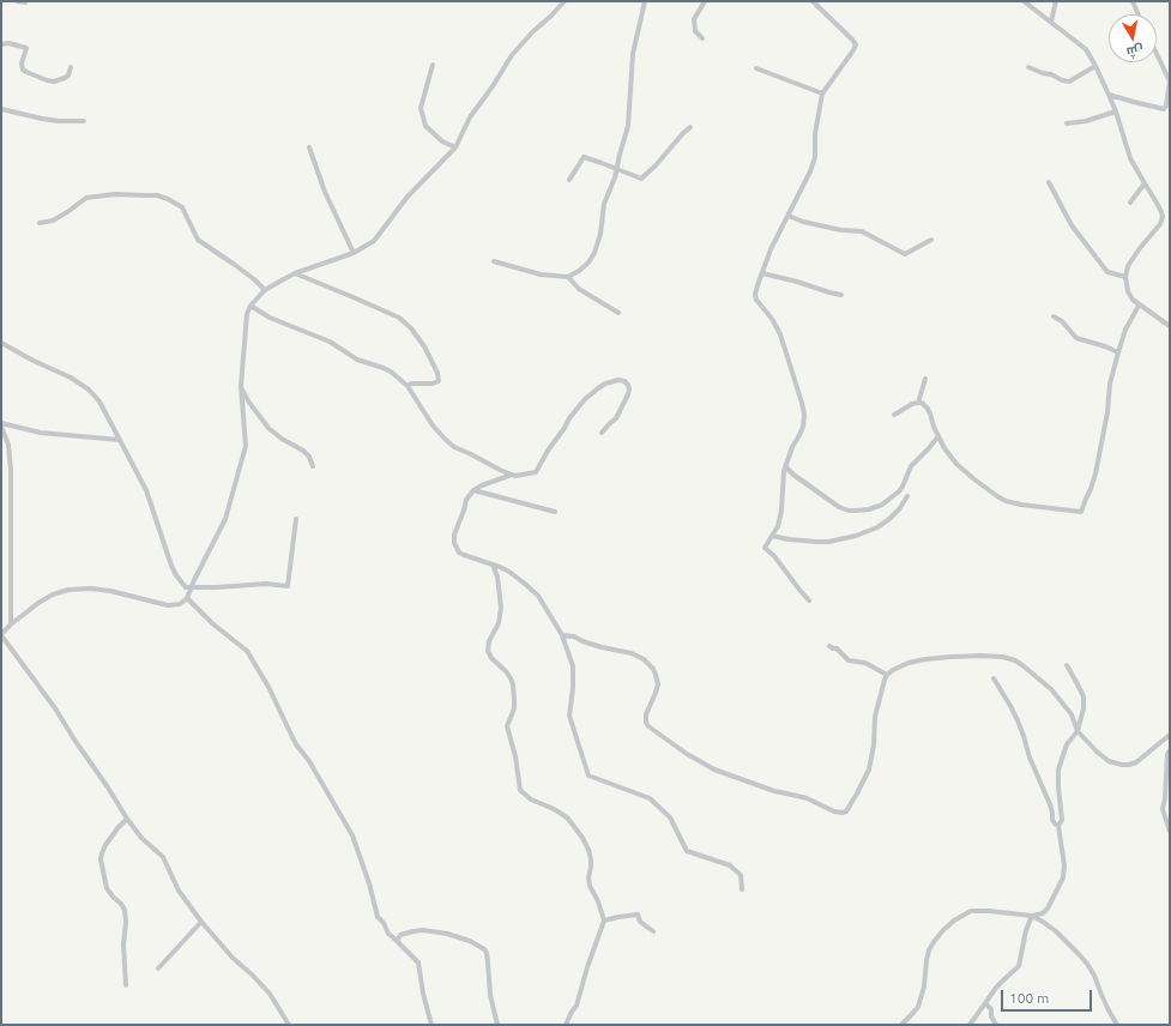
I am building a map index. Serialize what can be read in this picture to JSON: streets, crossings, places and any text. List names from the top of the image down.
{
  "scale_bar": "100 m",
  "north": "bottom"
}
